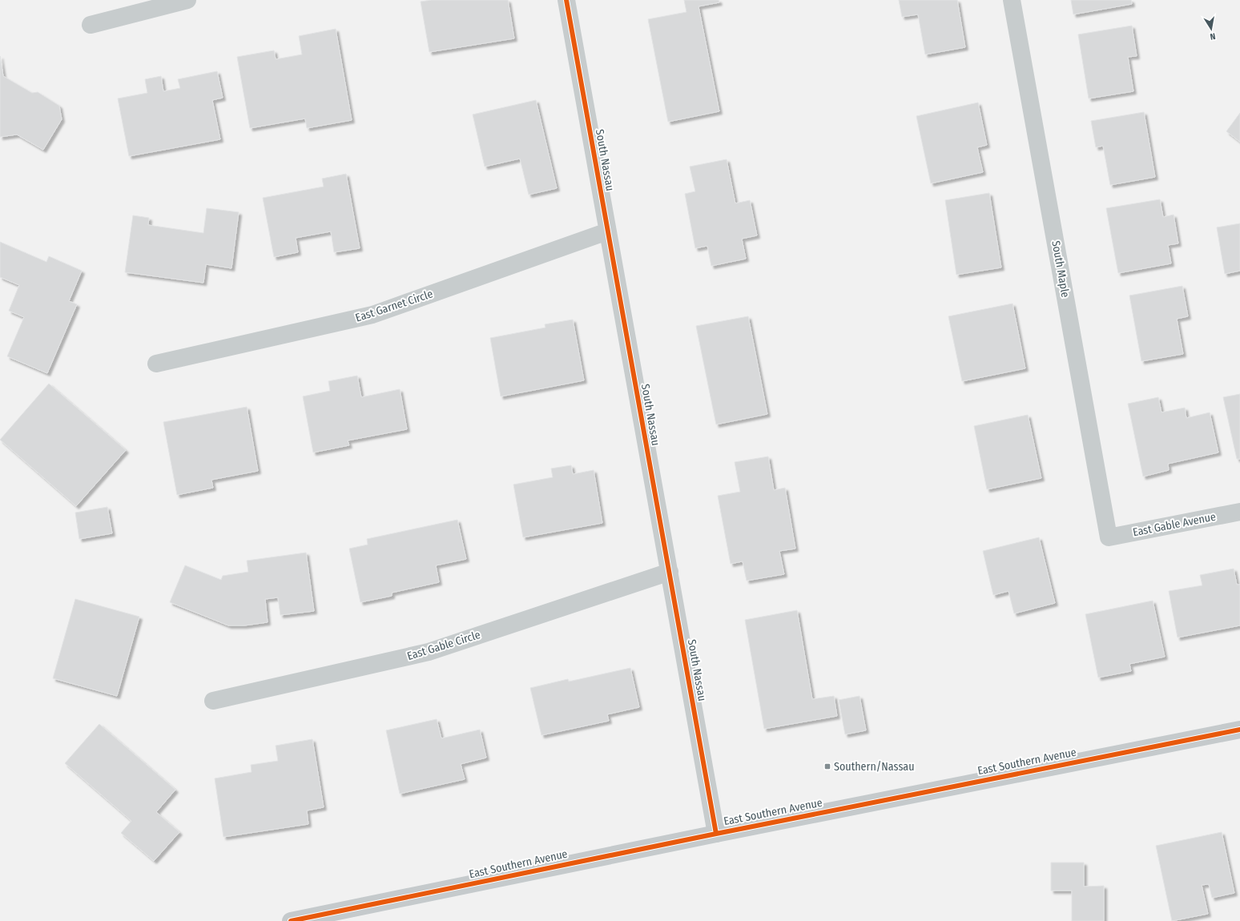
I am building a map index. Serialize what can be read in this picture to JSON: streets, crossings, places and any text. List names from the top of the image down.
{
  "streets": {
    "main road": ["East Southern Avenue"],
    "street": [
      "South Nassau",
      "South Maple",
      "East Garnet Circle",
      "East Gable Avenue",
      "East Gable Circle"
    ]
  },
  "crossings": [
    ["South Nassau", "East Garnet Circle"],
    ["South Nassau", "East Gable Circle"],
    ["South Nassau", "East Southern Avenue"],
    ["South Maple", "East Gable Avenue"]
  ],
  "places": {
    "transit": ["Southern/Nassau"]
  },
  "north": "bottom"
}
